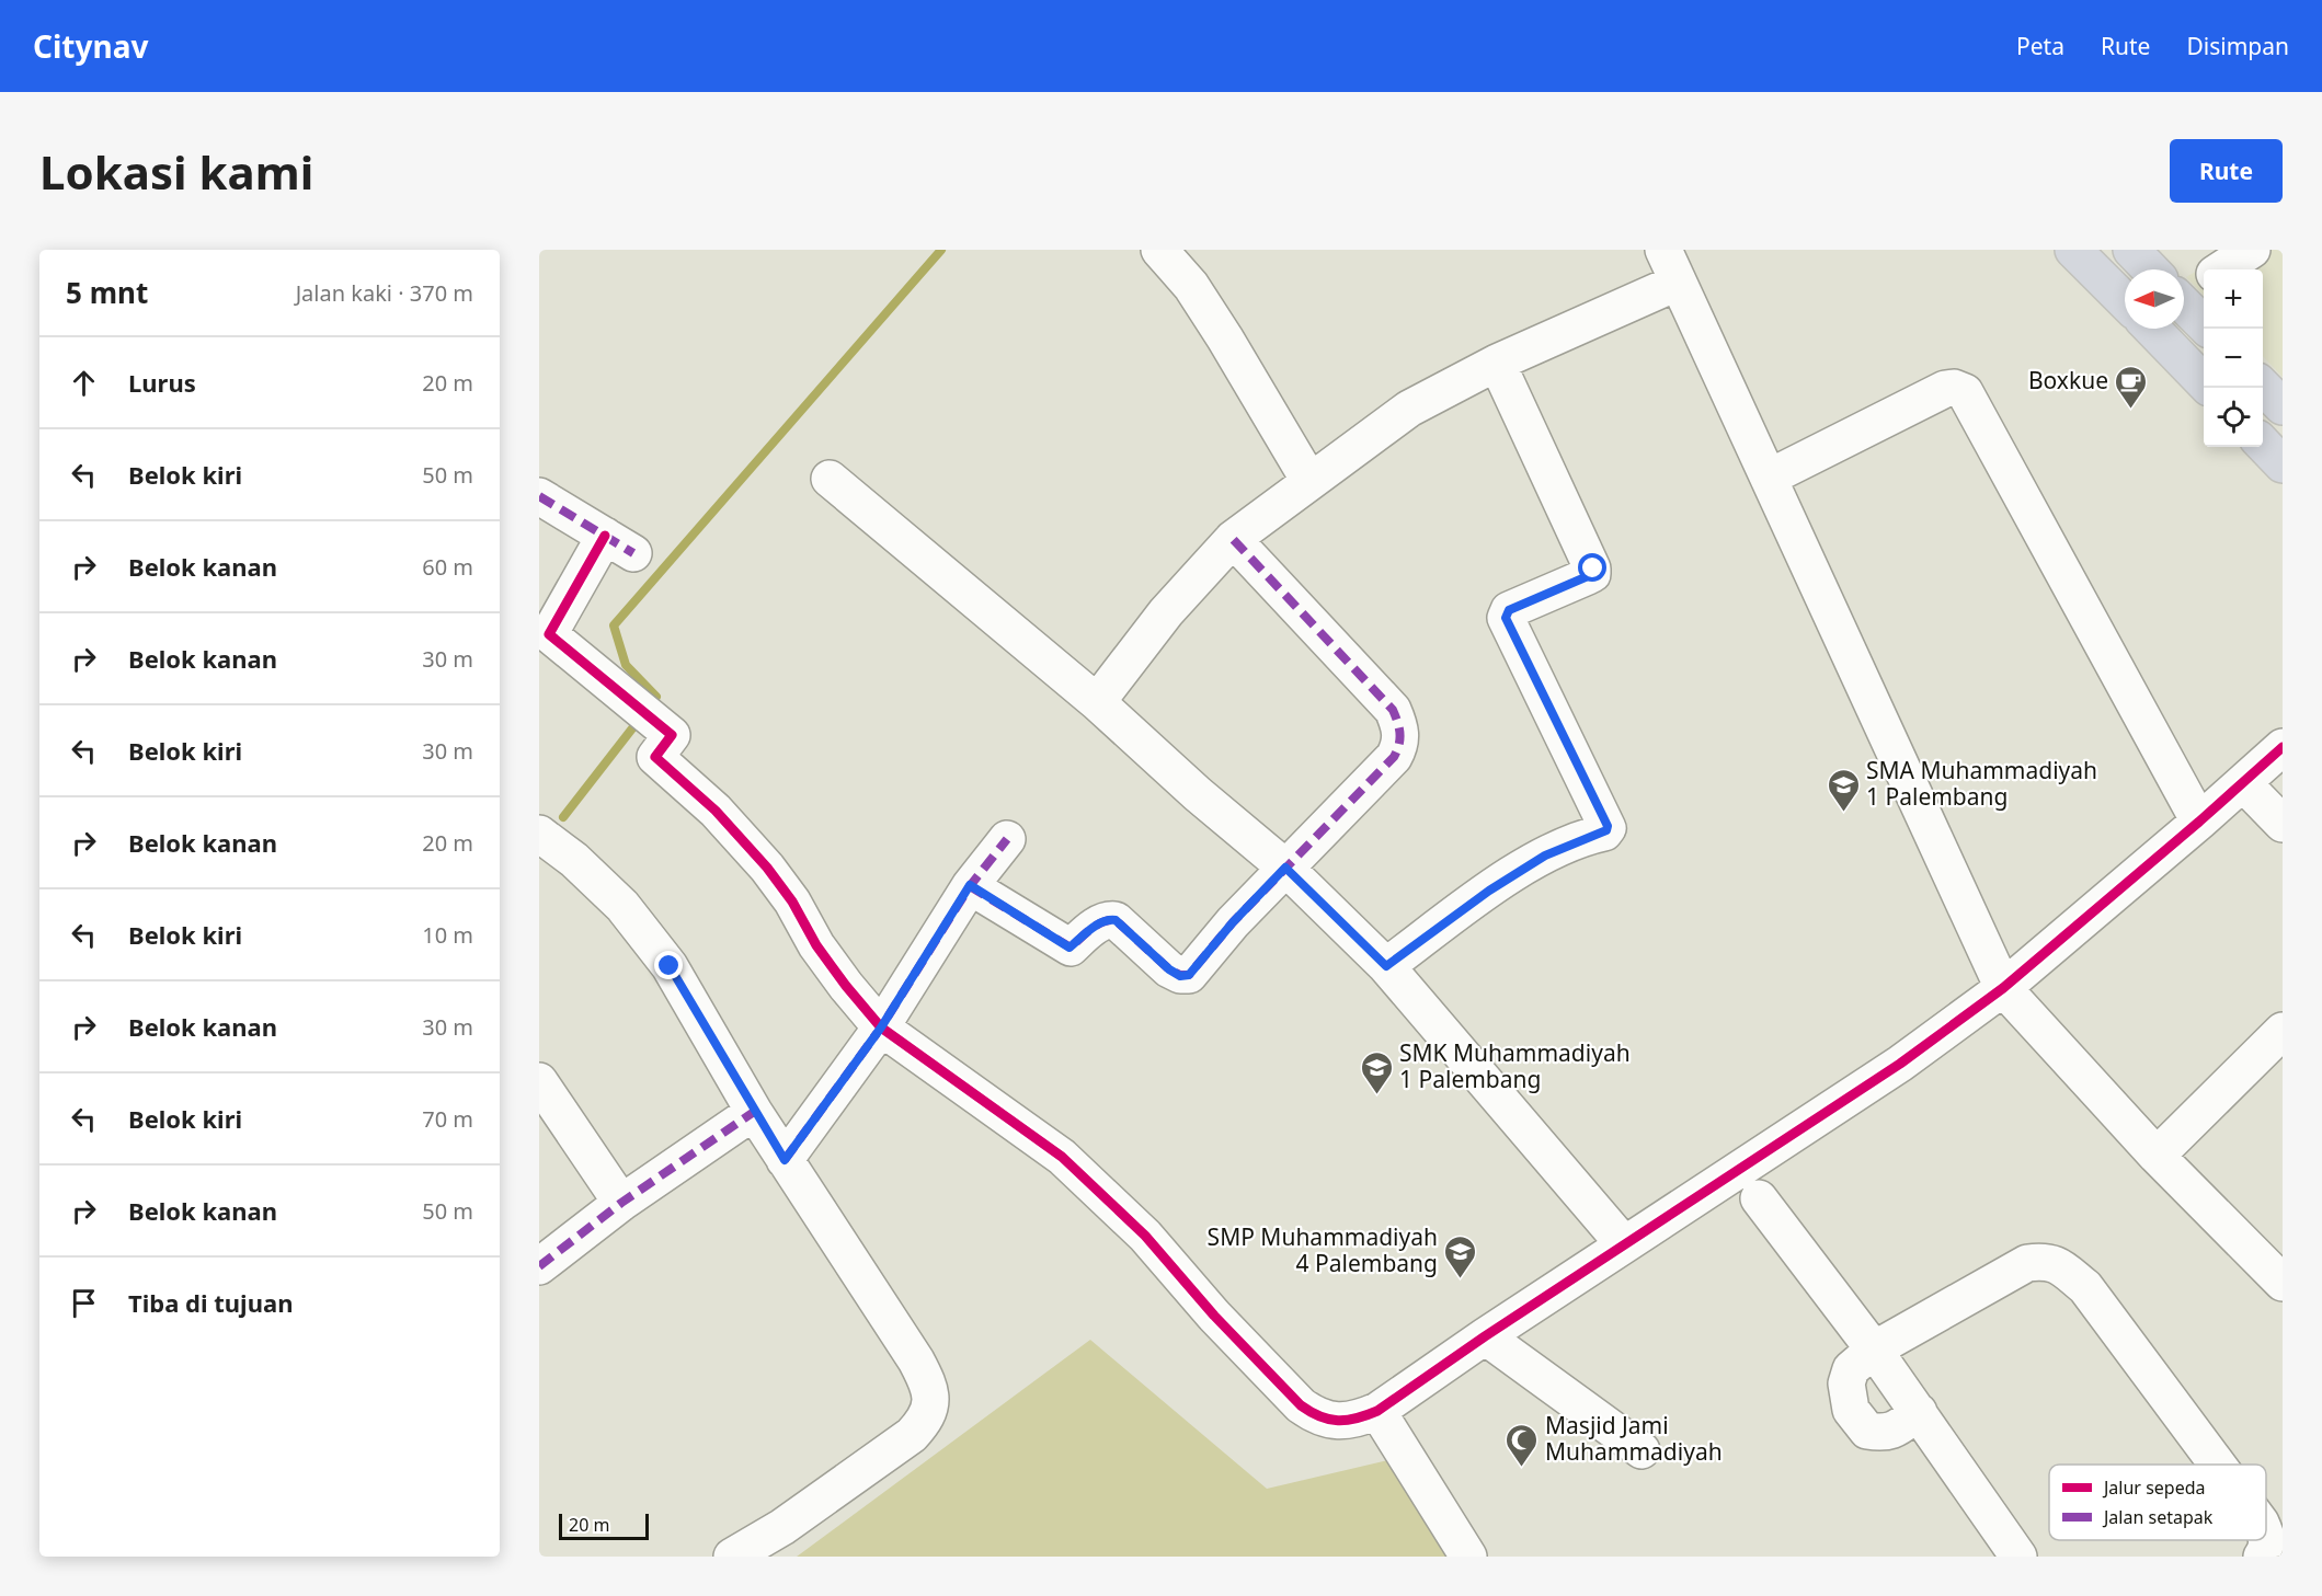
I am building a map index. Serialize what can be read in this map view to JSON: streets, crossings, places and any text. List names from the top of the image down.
{
  "places": {
    "cafe": ["Boxkue"],
    "school or university": ["SMA Muhammadiyah 1 Palembang", "SMK Muhammadiyah 1 Palembang", "SMP Muhammadiyah 4 Palembang"],
    "mosque": ["Masjid Jami Muhammadiyah"]
  },
  "legend": ["Jalur sepeda", "Jalan setapak"],
  "scale_bar": "20 m",
  "north": "left",
  "page": {
    "header": "Citynav",
    "nav": ["Peta", "Rute", "Disimpan"],
    "buttons": "Rute",
    "title": "Lokasi kami",
    "heading": ["5 mnt", "Jalan kaki · 370 m"],
    "map_buttons": ["+", "−"],
    "list": [
      ["Lurus", "20 m"],
      ["Belok kiri", "50 m"],
      ["Belok kanan", "60 m"],
      ["Belok kanan", "30 m"],
      ["Belok kiri", "30 m"],
      ["Belok kanan", "20 m"],
      ["Belok kiri", "10 m"],
      ["Belok kanan", "30 m"],
      ["Belok kiri", "70 m"],
      ["Belok kanan", "50 m"],
      "Tiba di tujuan"
    ],
    "scale": "20 m"
  }
}
